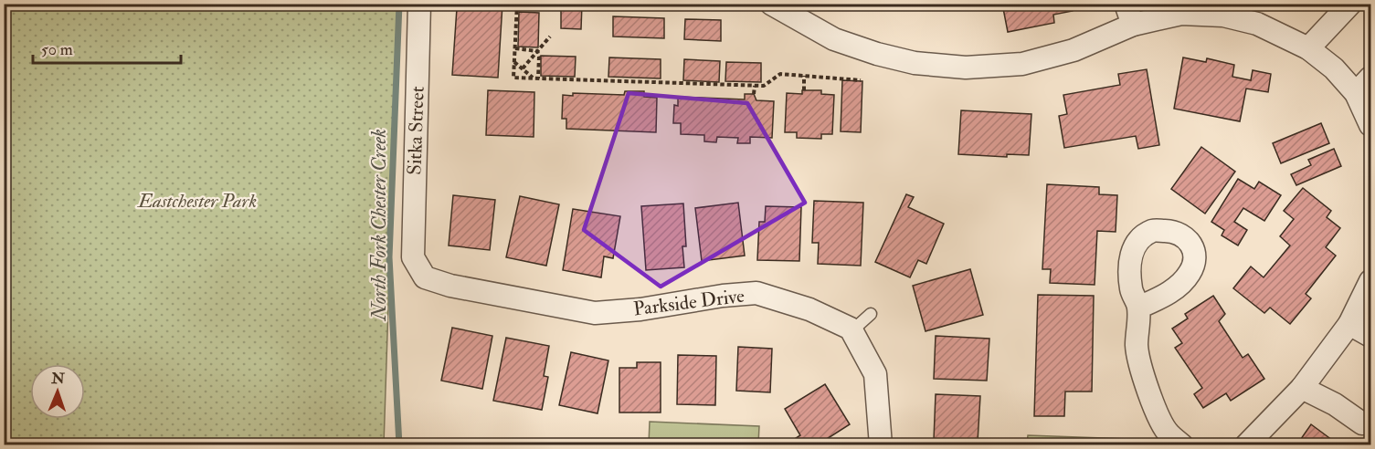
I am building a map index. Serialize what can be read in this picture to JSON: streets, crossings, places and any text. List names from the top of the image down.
{
  "streets": {
    "street": ["Sitka Street", "Parkside Drive"]
  },
  "crossings": [
    ["Sitka Street", "Parkside Drive"]
  ],
  "water": ["North Fork Chester Creek"],
  "parks": ["Eastchester Park"],
  "scale_bar": "50 m",
  "north": "top"
}
